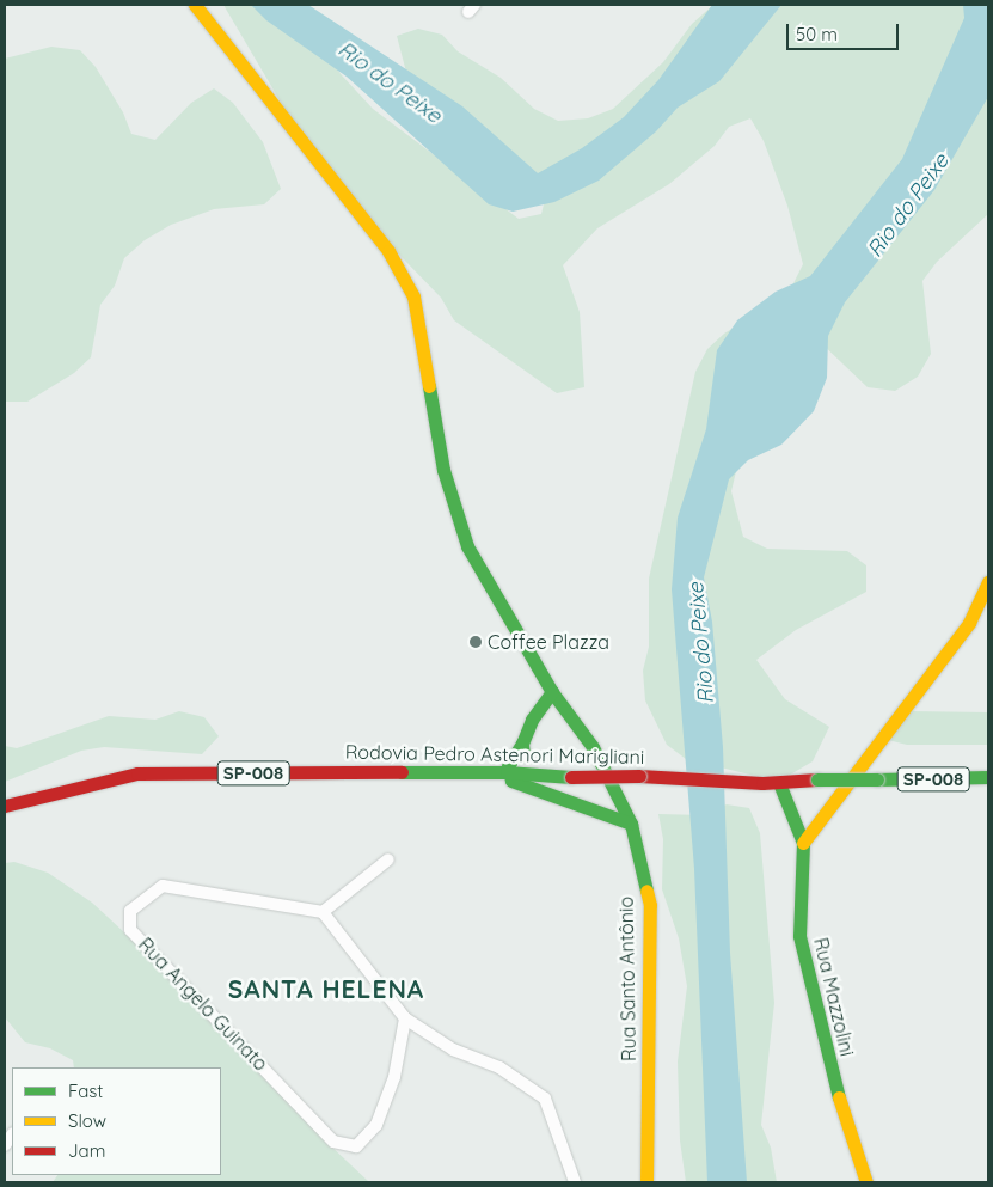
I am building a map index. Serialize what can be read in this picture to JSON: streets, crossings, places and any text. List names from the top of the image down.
{
  "streets": {
    "street": [
      "Rodovia Pedro Astenori Marigliani",
      "SP-008",
      "Rua Santo Antônio",
      "Rua Mazzolini",
      "Rua Angelo Guinato"
    ]
  },
  "crossings": [
    ["Rodovia Pedro Astenori Marigliani", "Rua Mazzolini"]
  ],
  "districts": ["SANTA HELENA"],
  "water": ["Rio do Peixe"],
  "places": ["Coffee Plazza"],
  "legend": ["Fast", "Slow", "Jam"],
  "scale_bar": "50 m"
}
